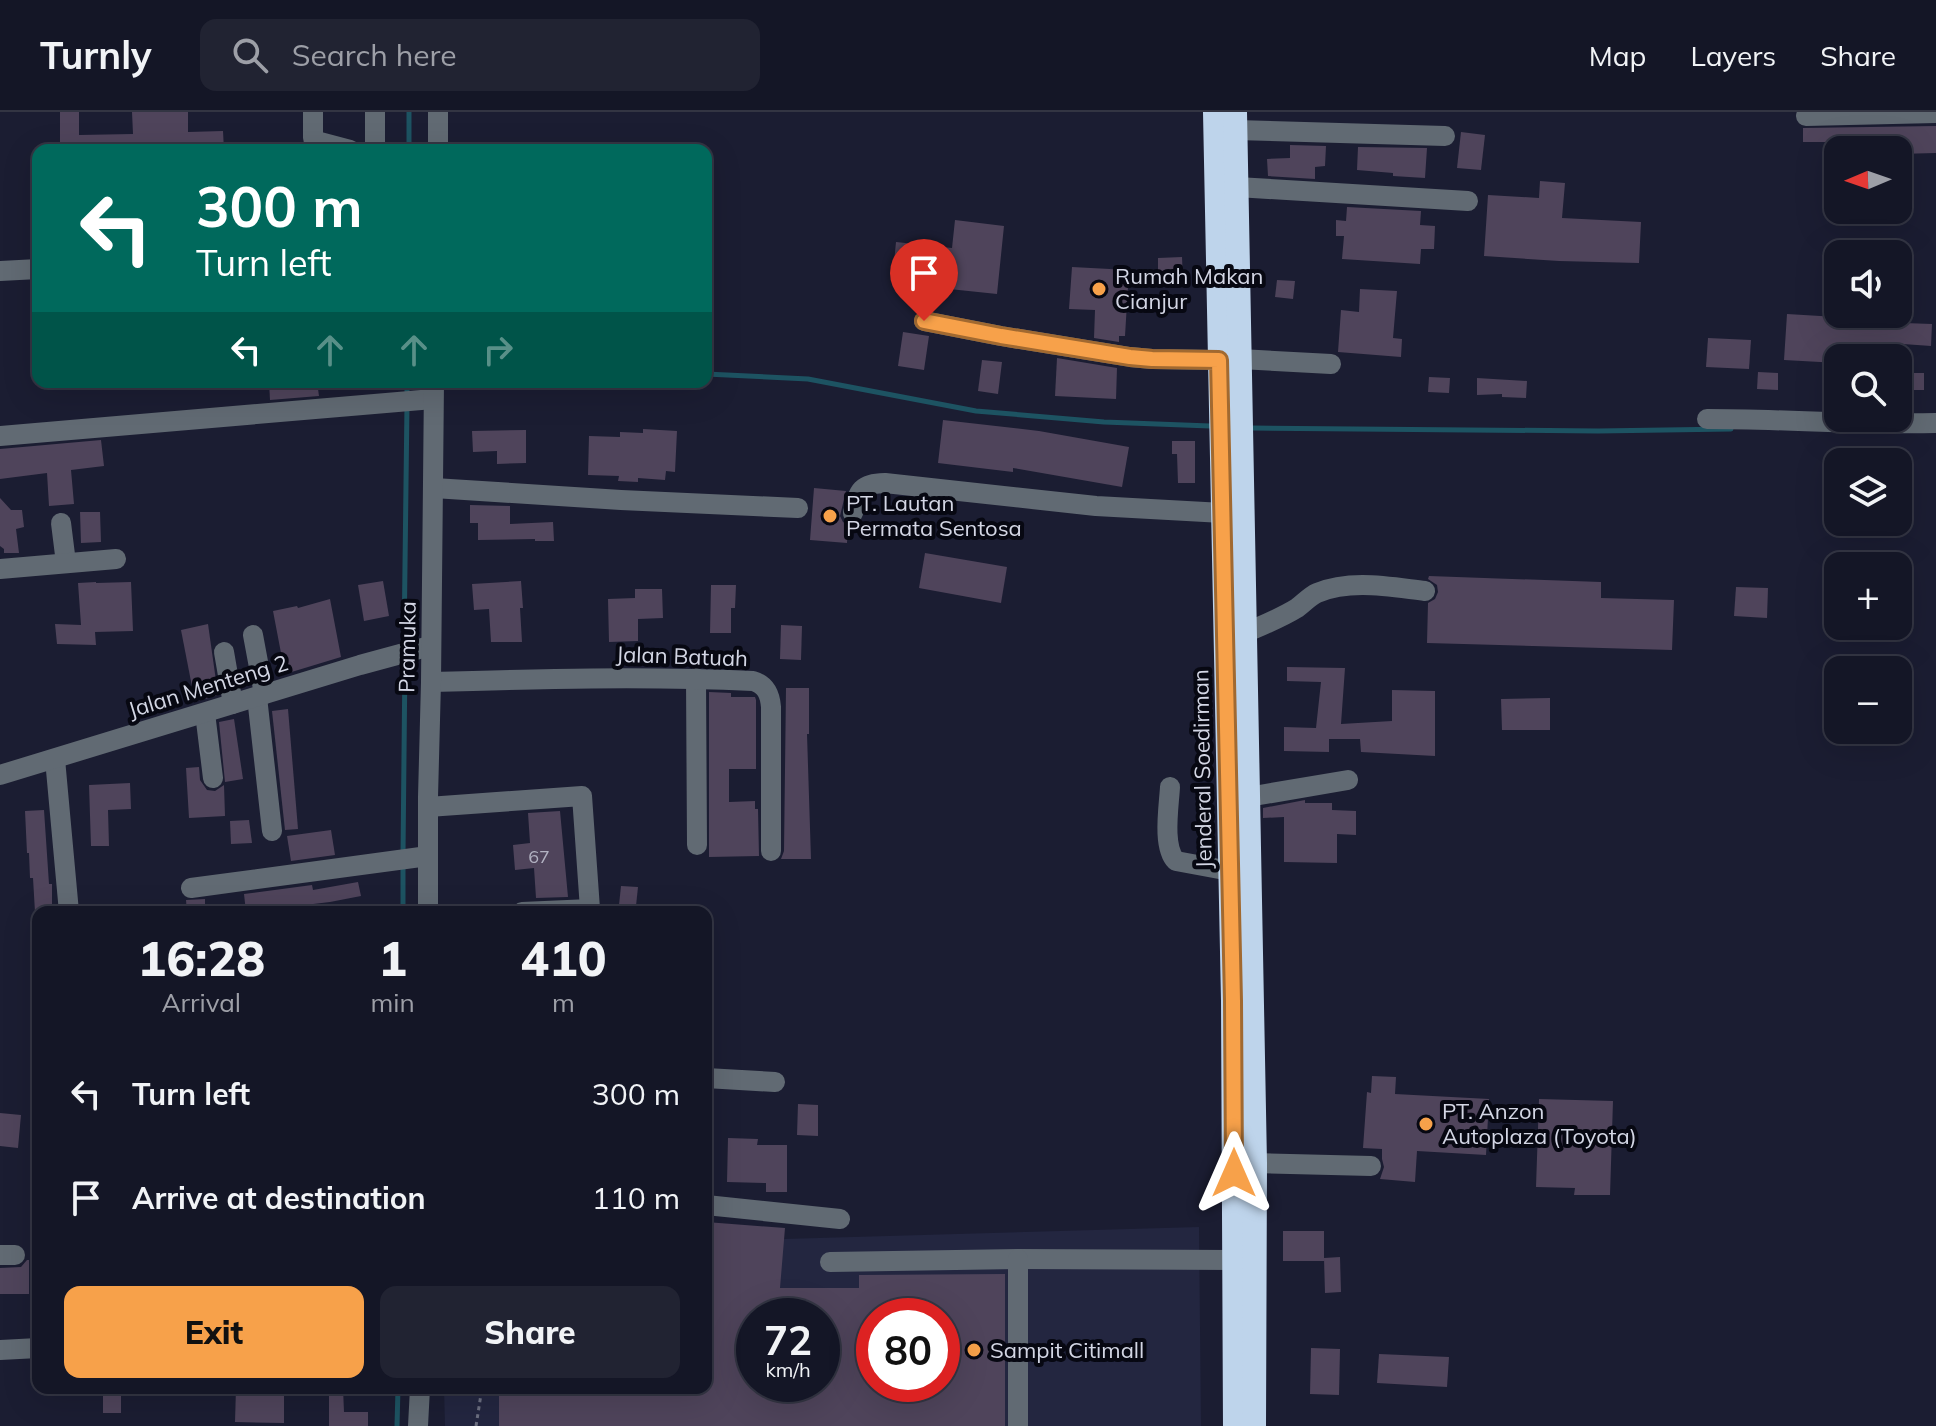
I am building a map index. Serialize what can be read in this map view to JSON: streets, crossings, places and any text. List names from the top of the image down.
{
  "streets": {
    "highway": ["Jenderal Soedirman"],
    "street": ["Pramuka", "Jalan Batuah", "Jalan Menteng 2"]
  },
  "crossings": [
    ["Pramuka", "Jalan Batuah"],
    ["Pramuka", "Jalan Menteng 2"]
  ],
  "places": [
    "Rumah Makan Cianjur",
    "PT. Lautan Permata Sentosa",
    "PT. Anzon Autoplaza (Toyota)",
    "Sampit Citimall"
  ],
  "house_numbers": ["67"],
  "north": "left",
  "page": {
    "header": "Turnly",
    "search": "Search here",
    "nav": ["Map", "Layers", "Share"],
    "map_buttons": ["+", "−"],
    "turn": ["300 m", "Turn left"],
    "eta": [
      "16:28",
      "Arrival",
      "1",
      "min",
      "410",
      "m"
    ],
    "list": [
      {
        "name": "Turn left",
        "value": "300 m"
      },
      {
        "name": "Arrive at destination",
        "value": "110 m"
      }
    ],
    "buttons": ["Exit", "Share"],
    "speed": "72 km/h",
    "limit": "80"
  }
}
